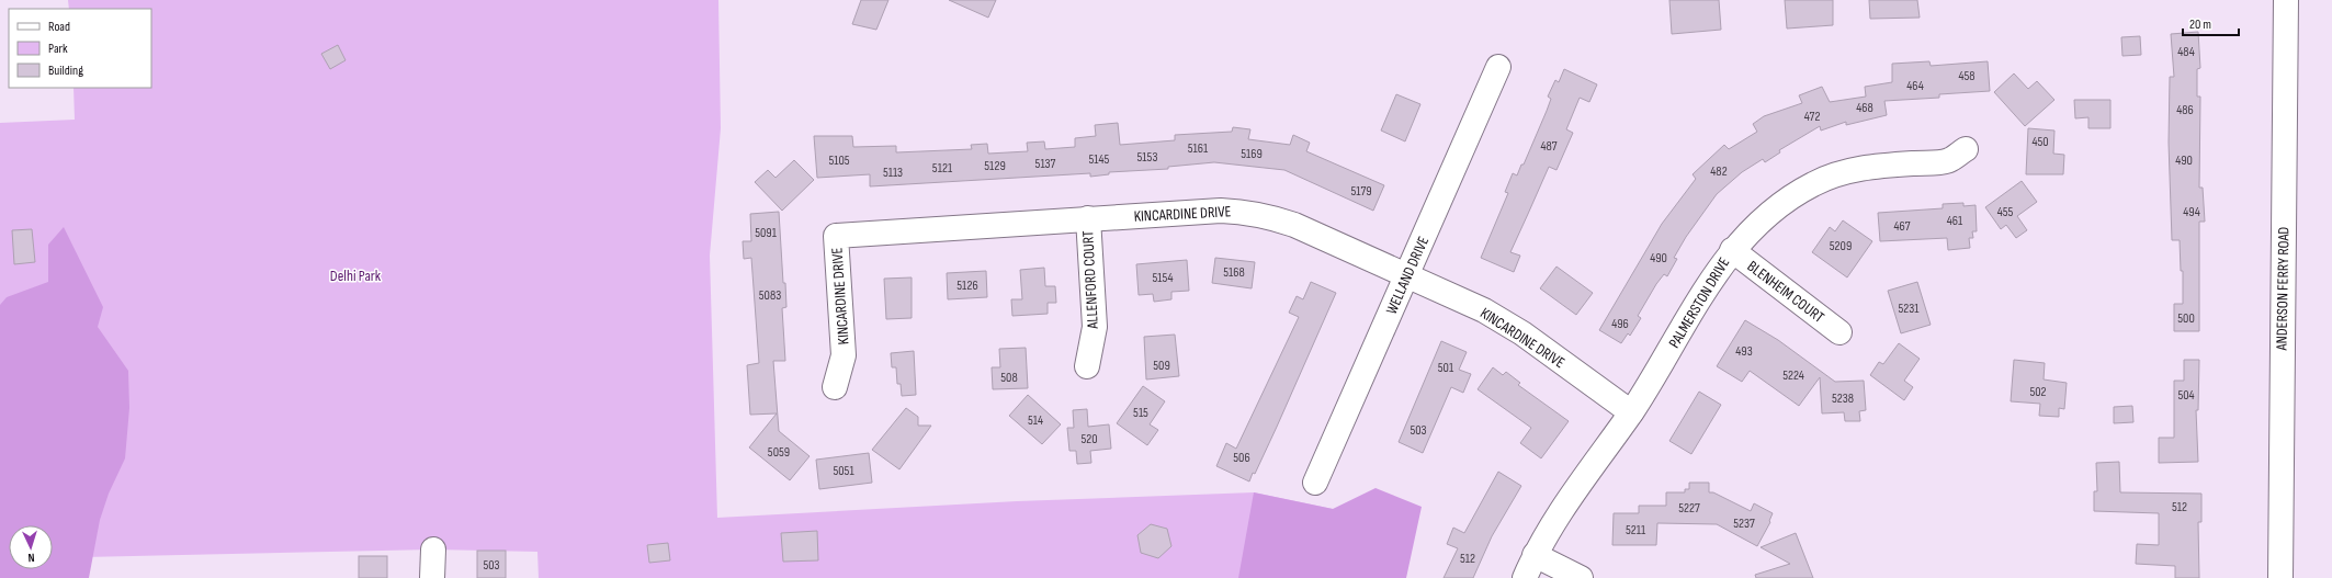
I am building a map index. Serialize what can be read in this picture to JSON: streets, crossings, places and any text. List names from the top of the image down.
{
  "streets": {
    "street": [
      "KINCARDINE DRIVE",
      "WELLAND DRIVE",
      "ALLENFORD COURT",
      "ANDERSON FERRY ROAD",
      "BLENHEIM COURT",
      "PALMERSTON DRIVE"
    ]
  },
  "crossings": [
    ["KINCARDINE DRIVE", "WELLAND DRIVE"],
    ["KINCARDINE DRIVE", "ALLENFORD COURT"],
    ["KINCARDINE DRIVE", "PALMERSTON DRIVE"],
    ["BLENHEIM COURT", "PALMERSTON DRIVE"]
  ],
  "parks": ["Delhi Park"],
  "house_numbers": [
    "484",
    "458",
    "464",
    "468",
    "486",
    "472",
    "450",
    "487",
    "5161",
    "5169",
    "5153",
    "5145",
    "5105",
    "490",
    "5137",
    "5129",
    "5121",
    "482",
    "5113",
    "5179",
    "455",
    "494",
    "461",
    "467",
    "5091",
    "5209",
    "490",
    "5168",
    "5154",
    "5126",
    "5083",
    "5231",
    "500",
    "496",
    "493",
    "509",
    "501",
    "5224",
    "508",
    "502",
    "504",
    "5238",
    "515",
    "514",
    "503",
    "520",
    "5059",
    "506",
    "5051",
    "512",
    "5227",
    "5237",
    "5211",
    "512",
    "503"
  ],
  "legend": ["Road", "Park", "Building"],
  "scale_bar": "20 m",
  "north": "bottom"
}
